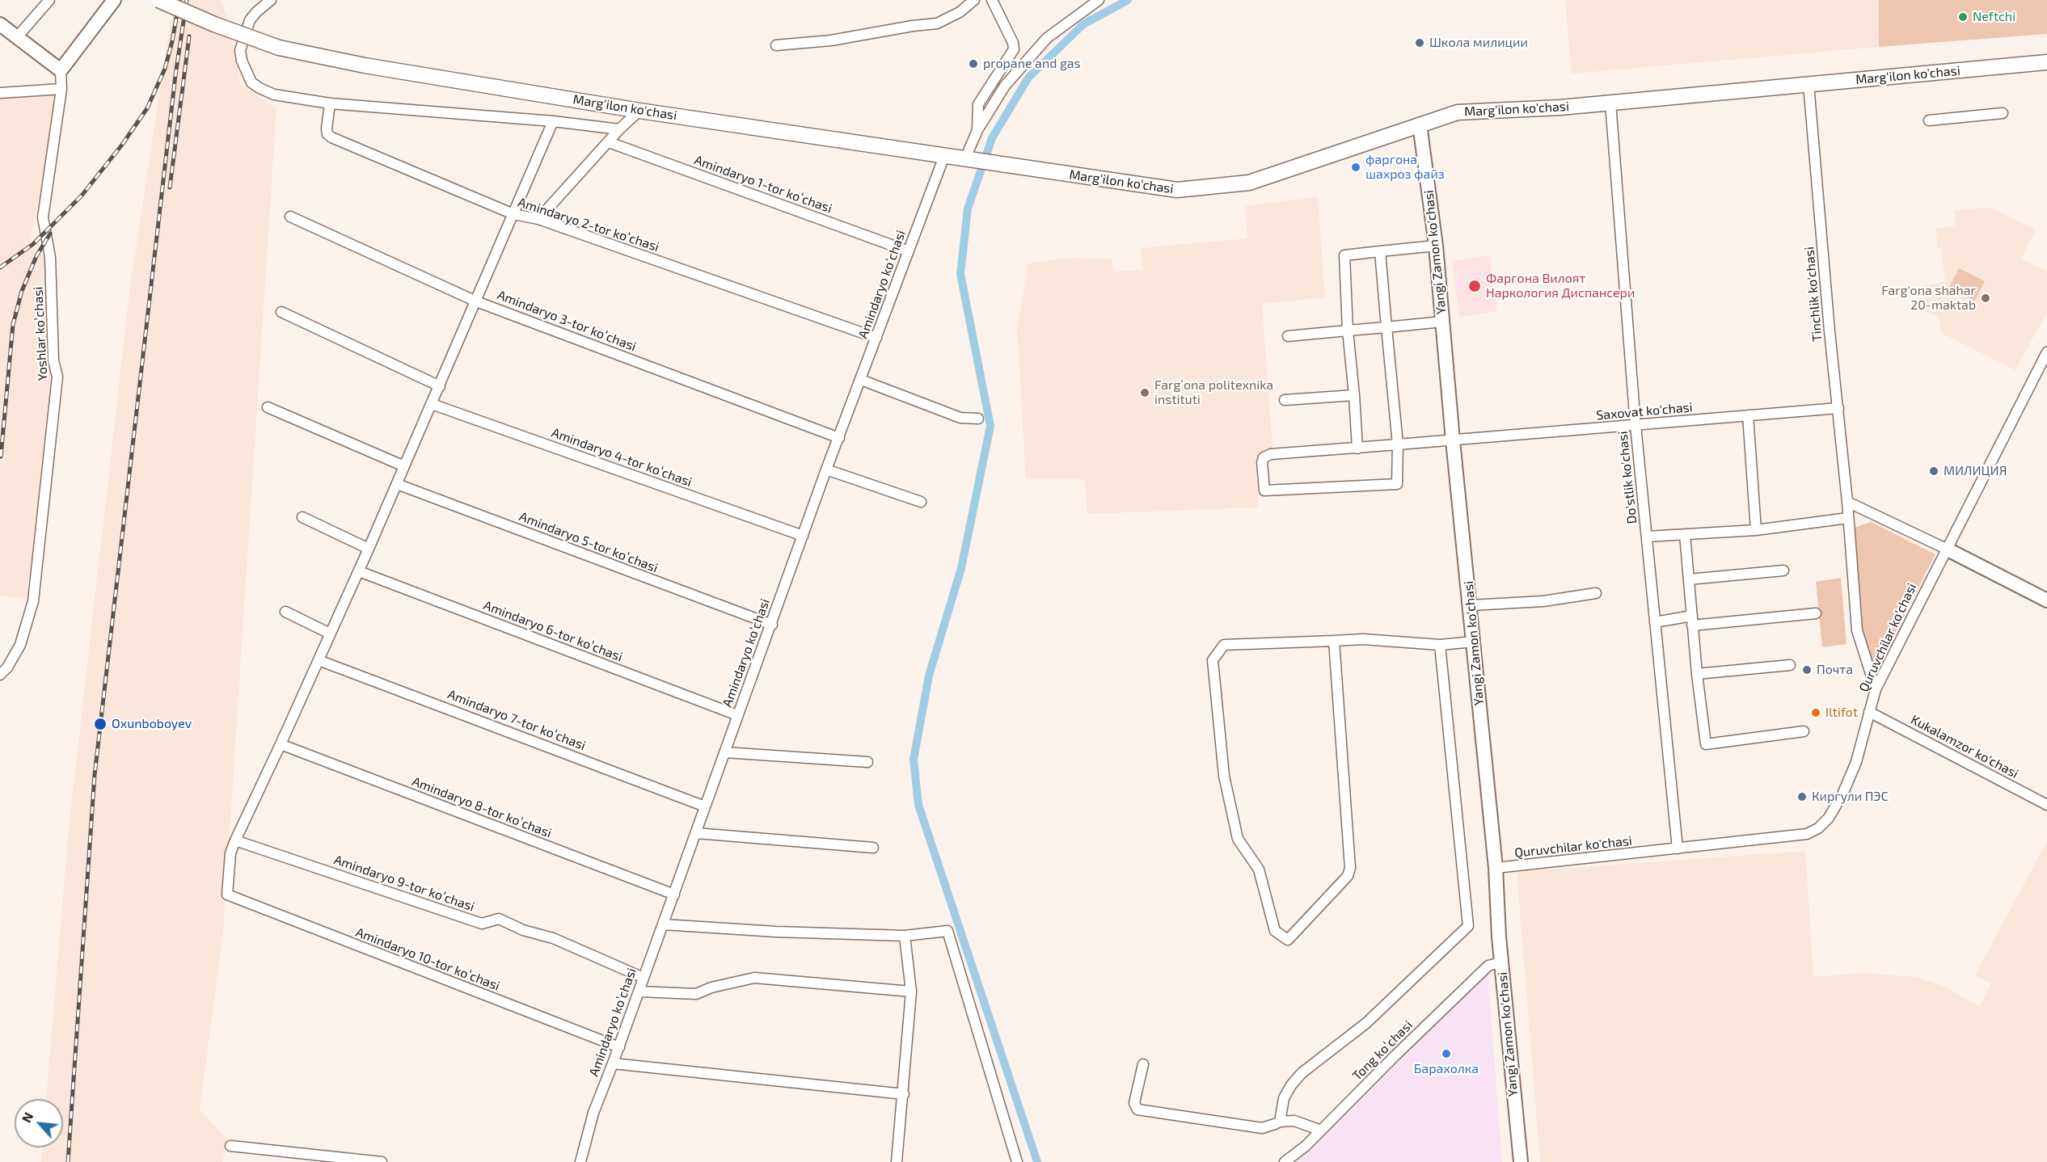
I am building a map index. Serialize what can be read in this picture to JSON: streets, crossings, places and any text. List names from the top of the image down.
{
  "streets": {
    "main road": ["Marg'ilon ko'chasi"],
    "street": [
      "Amindaryo 1-tor koʻchasi",
      "Amindaryo 2-tor koʻchasi",
      "Yangi Zamon ko'chasi",
      "Amindaryo koʻchasi",
      "Tinchlik ko'chasi",
      "Amindaryo 3-tor koʻchasi",
      "Yoshlar koʻchasi",
      "Saxovat ko'chasi",
      "Amindaryo 4-tor koʻchasi",
      "Do'stlik ko'chasi",
      "Amindaryo 5-tor koʻchasi",
      "Amindaryo 6-tor koʻchasi",
      "Quruvchilar ko'chasi",
      "Amindaryo 7-tor koʻchasi",
      "Kukalamzor ko'chasi",
      "Amindaryo 8-tor koʻchasi",
      "Amindaryo 9-tor koʻchasi",
      "Amindaryo 10-tor koʻchasi",
      "Tong koʻchasi"
    ]
  },
  "crossings": [
    ["Marg'ilon ko'chasi", "Yangi Zamon ko'chasi"],
    ["Marg'ilon ko'chasi", "Amindaryo koʻchasi"],
    ["Marg'ilon ko'chasi", "Tinchlik ko'chasi"],
    ["Marg'ilon ko'chasi", "Do'stlik ko'chasi"],
    ["Amindaryo 1-tor koʻchasi", "Amindaryo koʻchasi"],
    ["Amindaryo 2-tor koʻchasi", "Amindaryo koʻchasi"],
    ["Yangi Zamon ko'chasi", "Saxovat ko'chasi"],
    ["Yangi Zamon ko'chasi", "Quruvchilar ko'chasi"],
    ["Yangi Zamon ko'chasi", "Tong koʻchasi"],
    ["Amindaryo koʻchasi", "Amindaryo 3-tor koʻchasi"],
    ["Amindaryo koʻchasi", "Amindaryo 4-tor koʻchasi"],
    ["Amindaryo koʻchasi", "Amindaryo 5-tor koʻchasi"],
    ["Amindaryo koʻchasi", "Amindaryo 6-tor koʻchasi"],
    ["Amindaryo koʻchasi", "Amindaryo 7-tor koʻchasi"],
    ["Amindaryo koʻchasi", "Amindaryo 8-tor koʻchasi"],
    ["Amindaryo koʻchasi", "Amindaryo 9-tor koʻchasi"],
    ["Amindaryo koʻchasi", "Amindaryo 10-tor koʻchasi"],
    ["Tinchlik ko'chasi", "Saxovat ko'chasi"],
    ["Tinchlik ko'chasi", "Quruvchilar ko'chasi"],
    ["Saxovat ko'chasi", "Do'stlik ko'chasi"],
    ["Do'stlik ko'chasi", "Quruvchilar ko'chasi"],
    ["Quruvchilar ko'chasi", "Kukalamzor ko'chasi"],
    ["Amindaryo 9-tor koʻchasi", "Amindaryo 10-tor koʻchasi"]
  ],
  "places": [
    "Neftchi",
    "Школа милиции",
    "propane and gas",
    "фаргона шахроз файз",
    "Фаргона Вилоят Наркология Диспансери",
    "Farg'ona shahar 20-maktab",
    "Fargʻona politexnika instituti",
    "МИЛИЦИЯ",
    "Почта",
    "Iltifot",
    "Oxunboboyev",
    "Киргули ПЭС",
    "Барахолка"
  ],
  "north": "top left"
}
